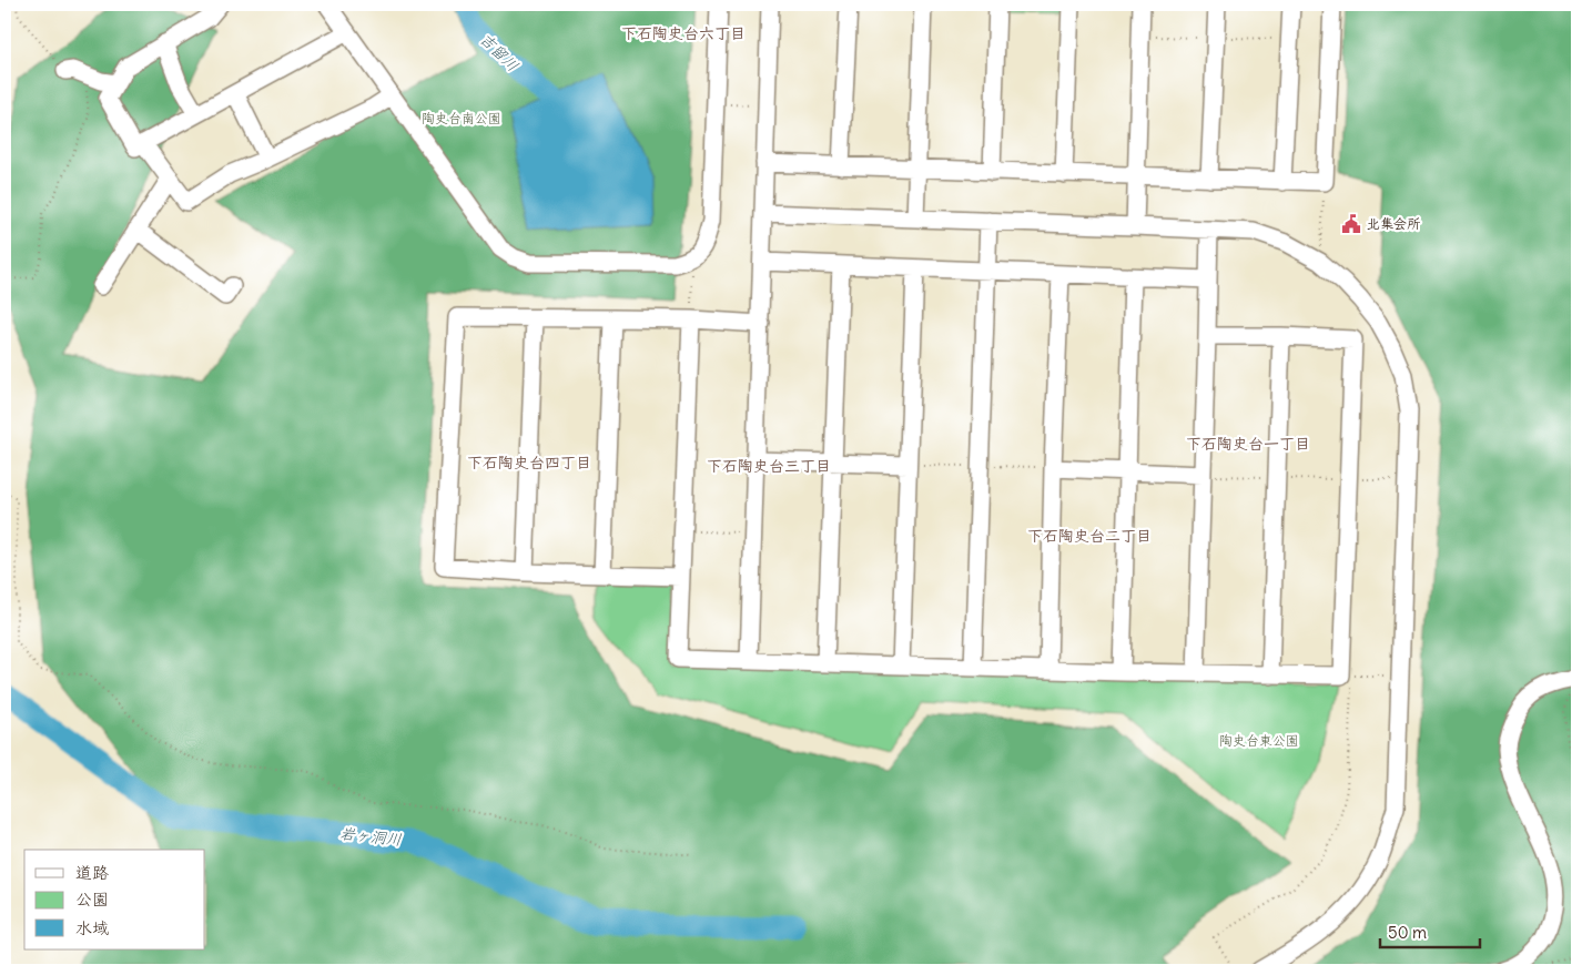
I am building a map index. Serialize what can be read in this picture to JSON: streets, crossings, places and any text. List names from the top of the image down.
{
  "districts": [
    "下石陶史台六丁目",
    "下石陶史台一丁目",
    "下石陶史台四丁目",
    "下石陶史台三丁目",
    "下石陶史台二丁目"
  ],
  "water": ["吉留川", "岩ヶ洞川"],
  "parks": ["陶史台南公園", "陶史台東公園"],
  "places": {
    "public building": ["北集会所"]
  },
  "legend": ["道路", "公園", "水域"],
  "scale_bar": "50 m"
}
